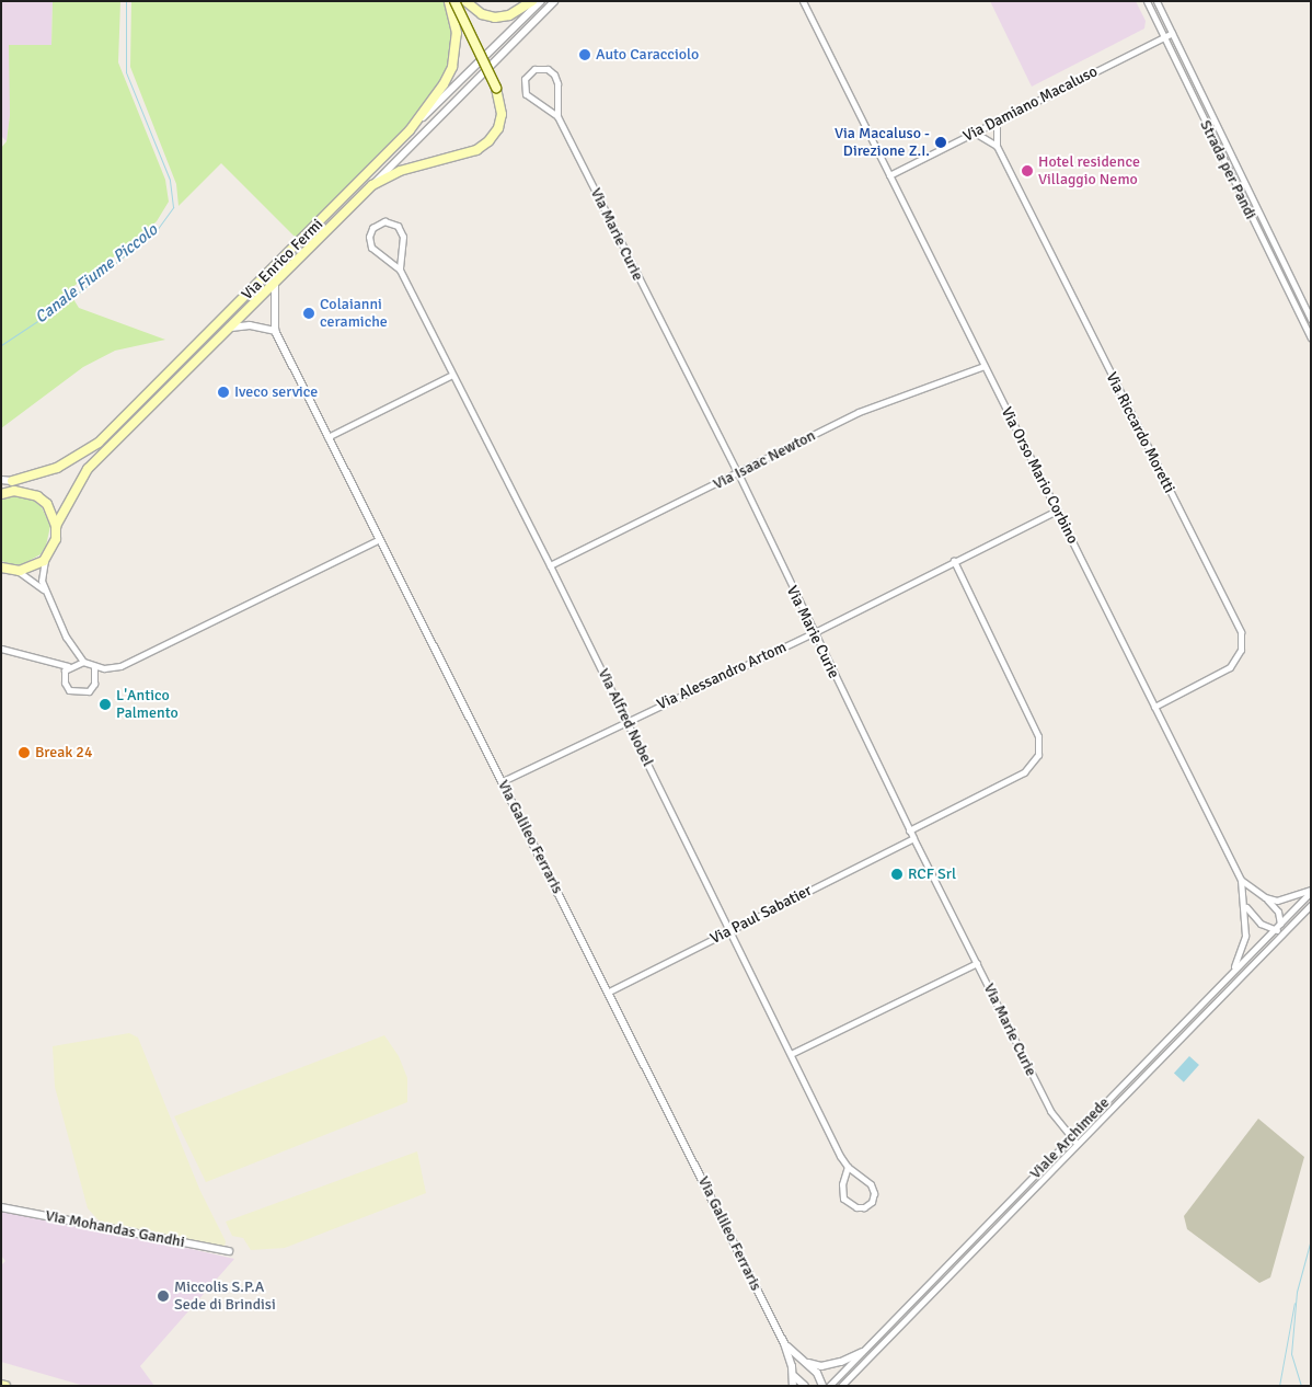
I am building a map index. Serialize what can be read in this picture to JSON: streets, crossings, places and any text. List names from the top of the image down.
{
  "streets": {
    "main road": ["Via Enrico Fermi"],
    "street": [
      "Via Damiano Macaluso",
      "Strada per Pandi",
      "Via Marie Curie",
      "Via Riccardo Moretti",
      "Via Isaac Newton",
      "Via Orso Mario Corbino",
      "Via Alessandro Artom",
      "Via Alfred Nobel",
      "Via Galileo Ferraris",
      "Via Paul Sabatier",
      "Viale Archimede",
      "Via Mohandas Gandhi"
    ]
  },
  "crossings": [
    ["Via Damiano Macaluso", "Strada per Pandi"],
    ["Via Damiano Macaluso", "Via Riccardo Moretti"],
    ["Via Damiano Macaluso", "Via Orso Mario Corbino"],
    ["Via Marie Curie", "Via Isaac Newton"],
    ["Via Marie Curie", "Via Alessandro Artom"],
    ["Via Marie Curie", "Via Paul Sabatier"],
    ["Via Marie Curie", "Viale Archimede"],
    ["Via Riccardo Moretti", "Via Orso Mario Corbino"],
    ["Via Isaac Newton", "Via Orso Mario Corbino"],
    ["Via Isaac Newton", "Via Alfred Nobel"],
    ["Via Orso Mario Corbino", "Via Alessandro Artom"],
    ["Via Orso Mario Corbino", "Viale Archimede"],
    ["Via Alessandro Artom", "Via Alfred Nobel"],
    ["Via Alessandro Artom", "Via Galileo Ferraris"],
    ["Via Alfred Nobel", "Via Paul Sabatier"],
    ["Via Galileo Ferraris", "Via Paul Sabatier"]
  ],
  "water": ["Canale Fiume Piccolo"],
  "places": [
    "Auto Caracciolo",
    "Via Macaluso - Direzione Z.I.",
    "Hotel residence Villaggio Nemo",
    "Colaianni ceramiche",
    "Iveco service",
    "L'Antico Palmento",
    "Break 24",
    "RCF Srl",
    "Miccolis S.P.A Sede di Brindisi"
  ]
}
